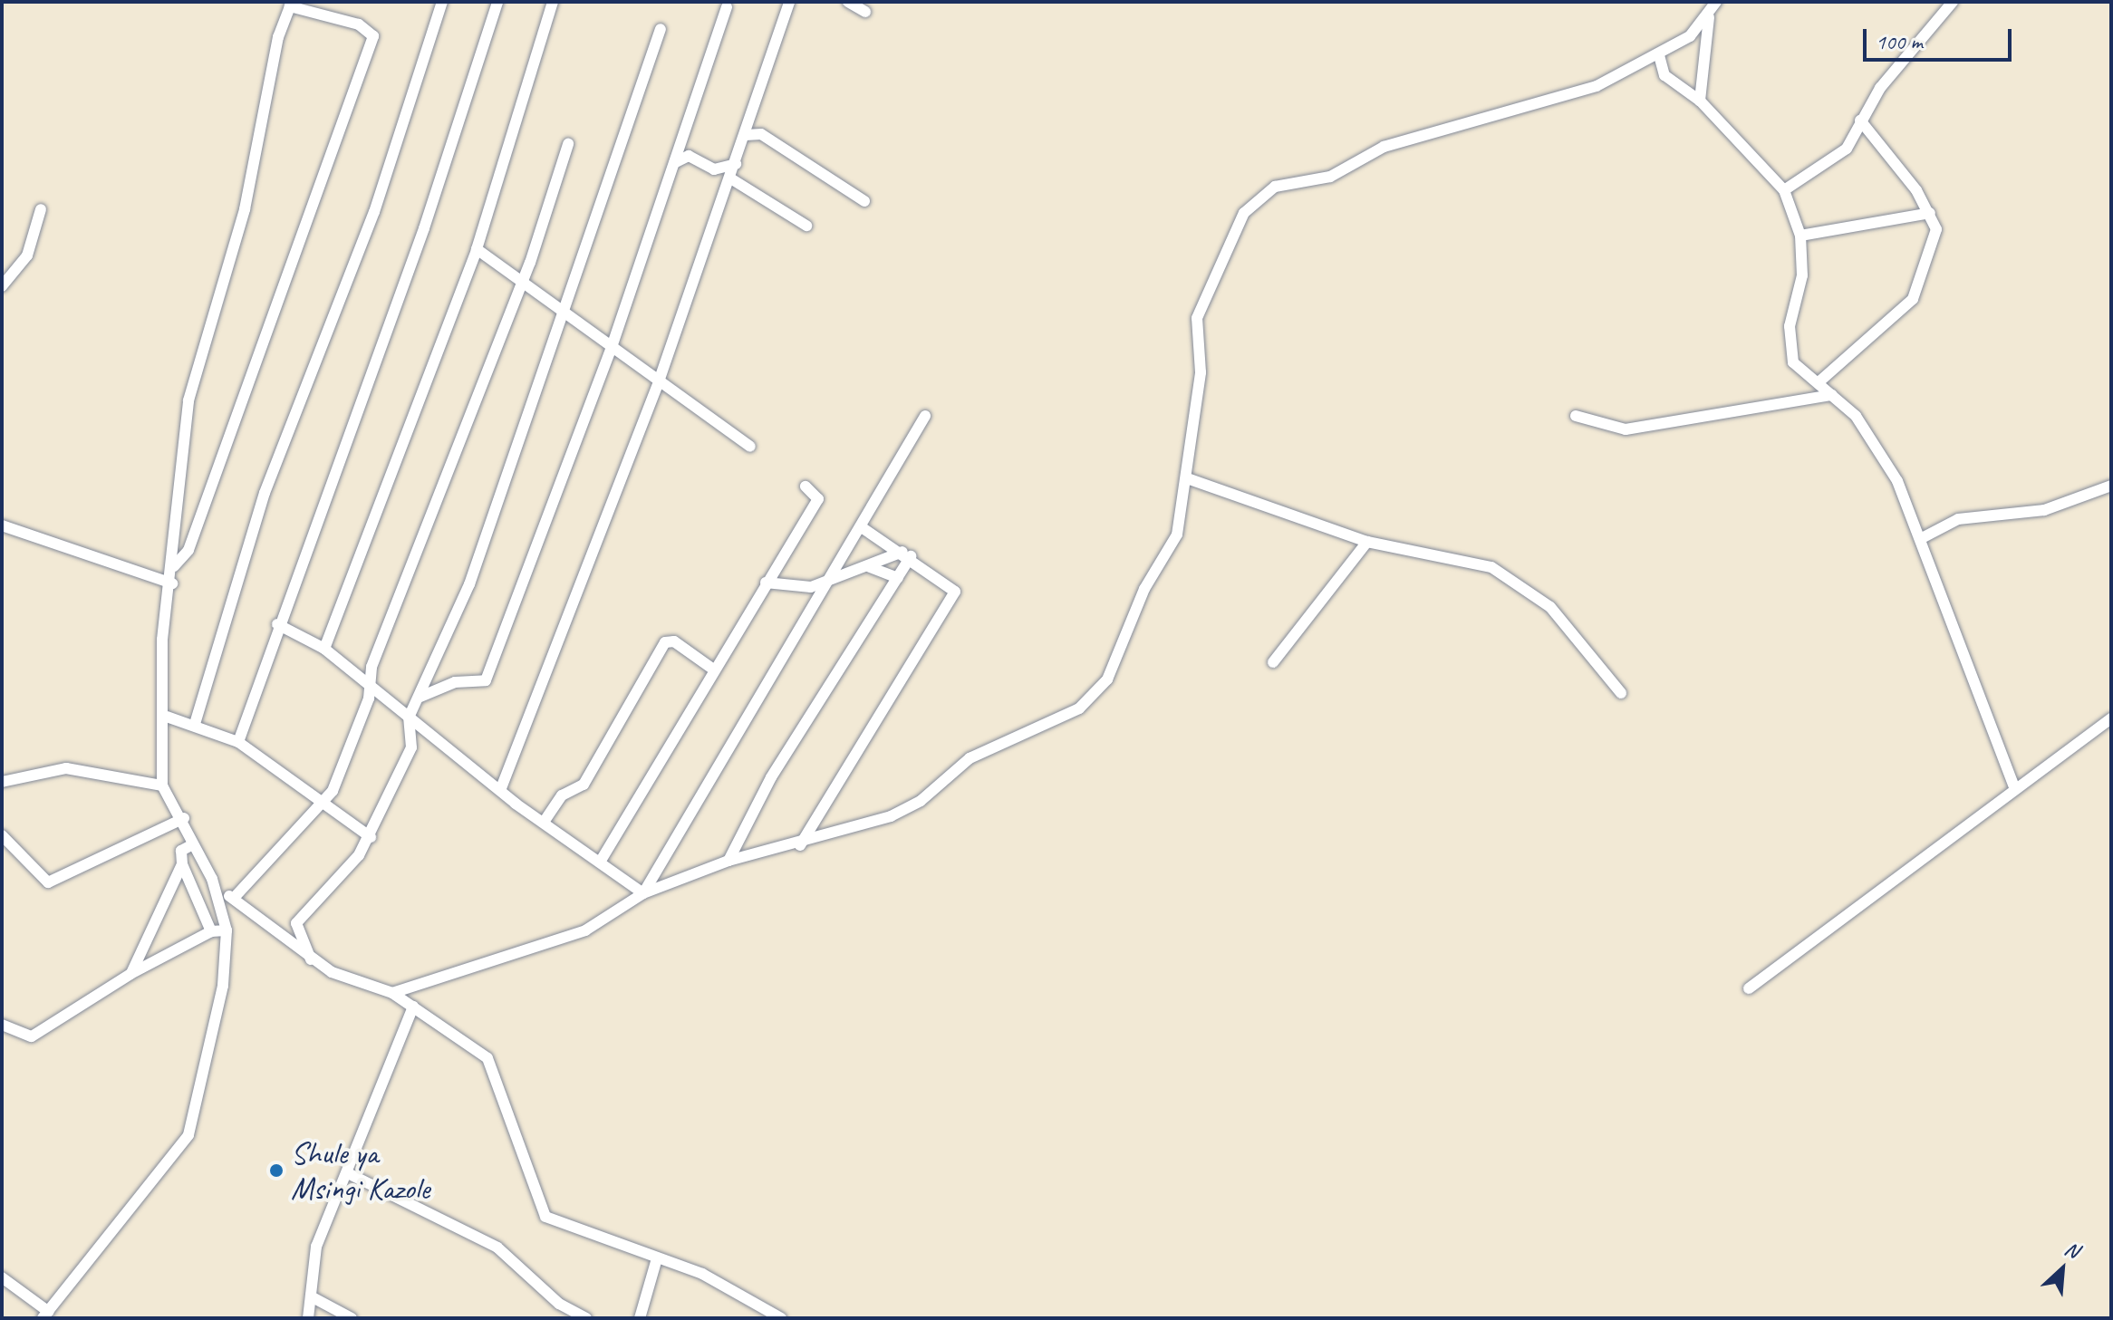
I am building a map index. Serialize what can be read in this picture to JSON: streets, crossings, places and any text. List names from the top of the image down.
{
  "places": ["Shule ya Msingi Kazole"],
  "scale_bar": "100 m",
  "north": "top right"
}
